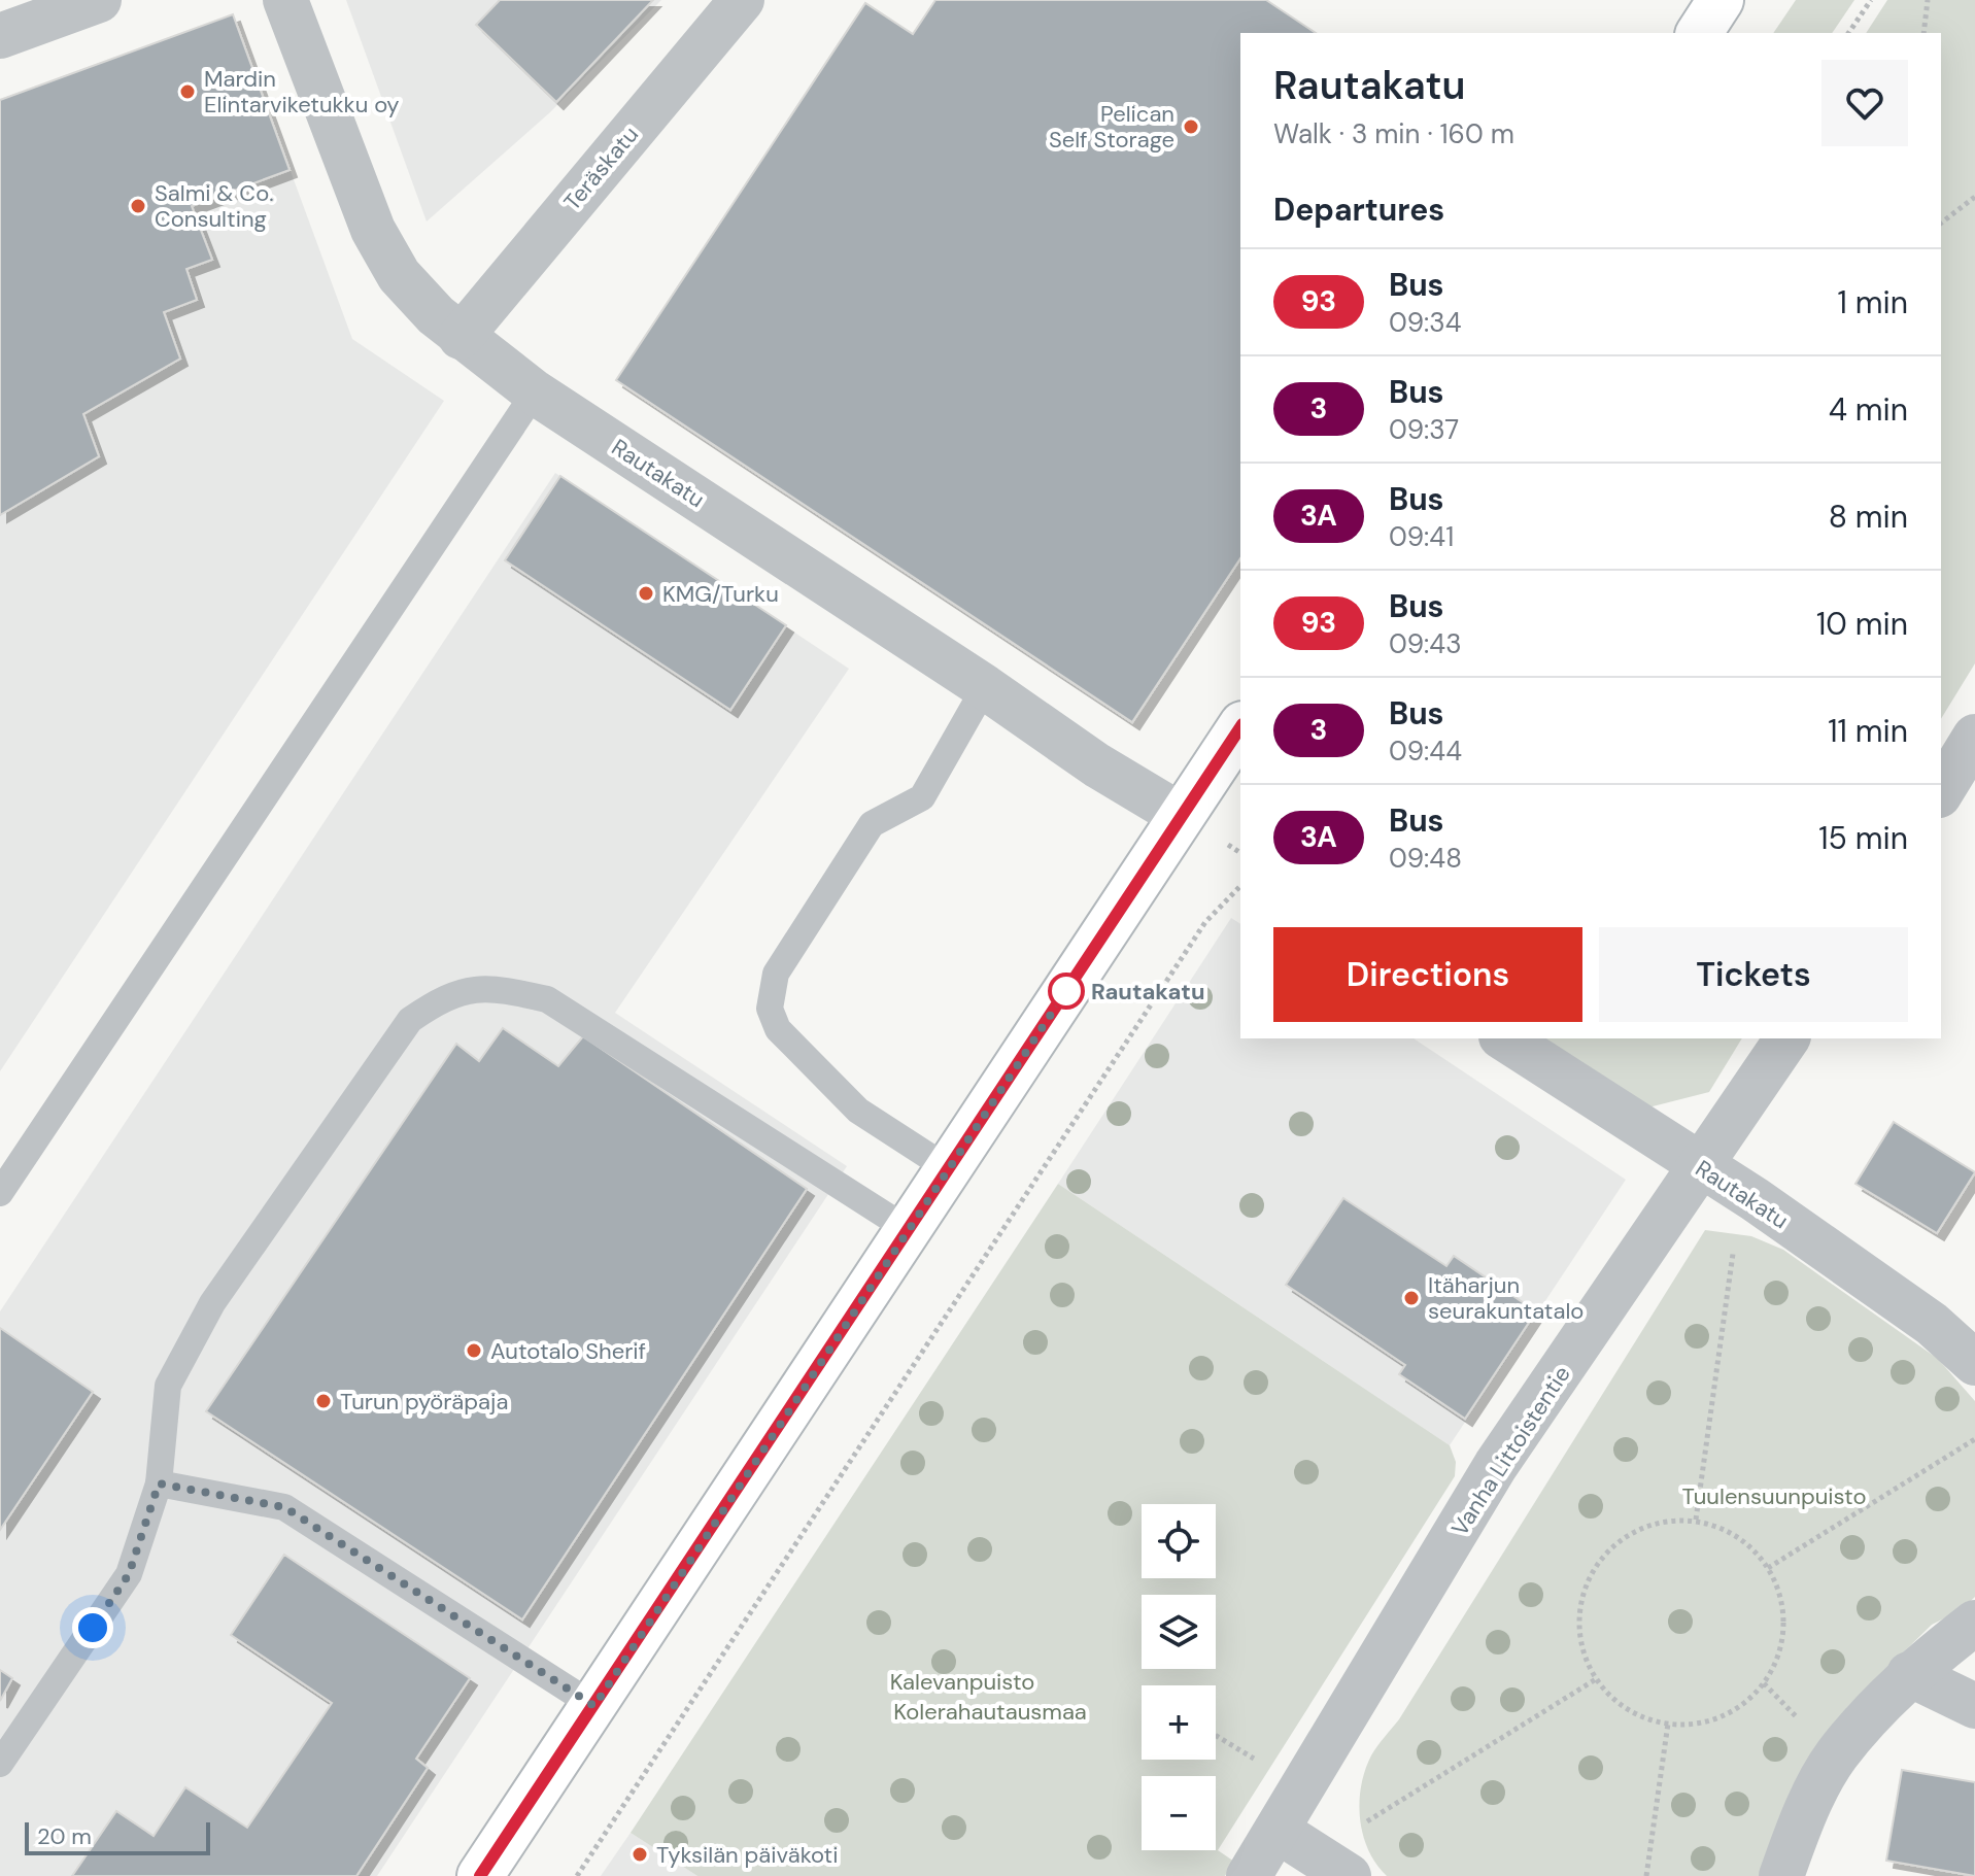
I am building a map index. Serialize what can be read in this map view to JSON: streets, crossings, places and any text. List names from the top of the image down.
{
  "streets": {
    "street": ["Teräskatu", "Rautakatu", "Vanha Littoistentie"]
  },
  "crossings": [
    ["Teräskatu", "Rautakatu"],
    ["Rautakatu", "Vanha Littoistentie"]
  ],
  "parks": ["Tuulensuunpuisto", "Kalevanpuisto", "Kolerahautausmaa"],
  "places": [
    "Mardin Elintarviketukku oy",
    "Pelican Self Storage",
    "Salmi & Co. Consulting",
    "KMG/Turku",
    "Rautakatu",
    "Itäharjun seurakuntatalo",
    "Autotalo Sherif",
    "Turun pyöräpaja",
    "Tyksilän päiväkoti"
  ],
  "lines": ["bus line 93"],
  "scale_bar": "20 m",
  "page": {
    "heading": [
      ["Rautakatu", "Walk · 3 min · 160 m"],
      "Departures"
    ],
    "list": [
      {
        "mark": "93",
        "name": "Bus",
        "note": "09:34",
        "value": "1 min"
      },
      {
        "mark": "3",
        "name": "Bus",
        "note": "09:37",
        "value": "4 min"
      },
      {
        "mark": "3A",
        "name": "Bus",
        "note": "09:41",
        "value": "8 min"
      },
      {
        "mark": "93",
        "name": "Bus",
        "note": "09:43",
        "value": "10 min"
      },
      {
        "mark": "3",
        "name": "Bus",
        "note": "09:44",
        "value": "11 min"
      },
      {
        "mark": "3A",
        "name": "Bus",
        "note": "09:48",
        "value": "15 min"
      }
    ],
    "buttons": ["Directions", "Tickets"],
    "map_buttons": ["+", "−"],
    "scale": "20 m"
  }
}
